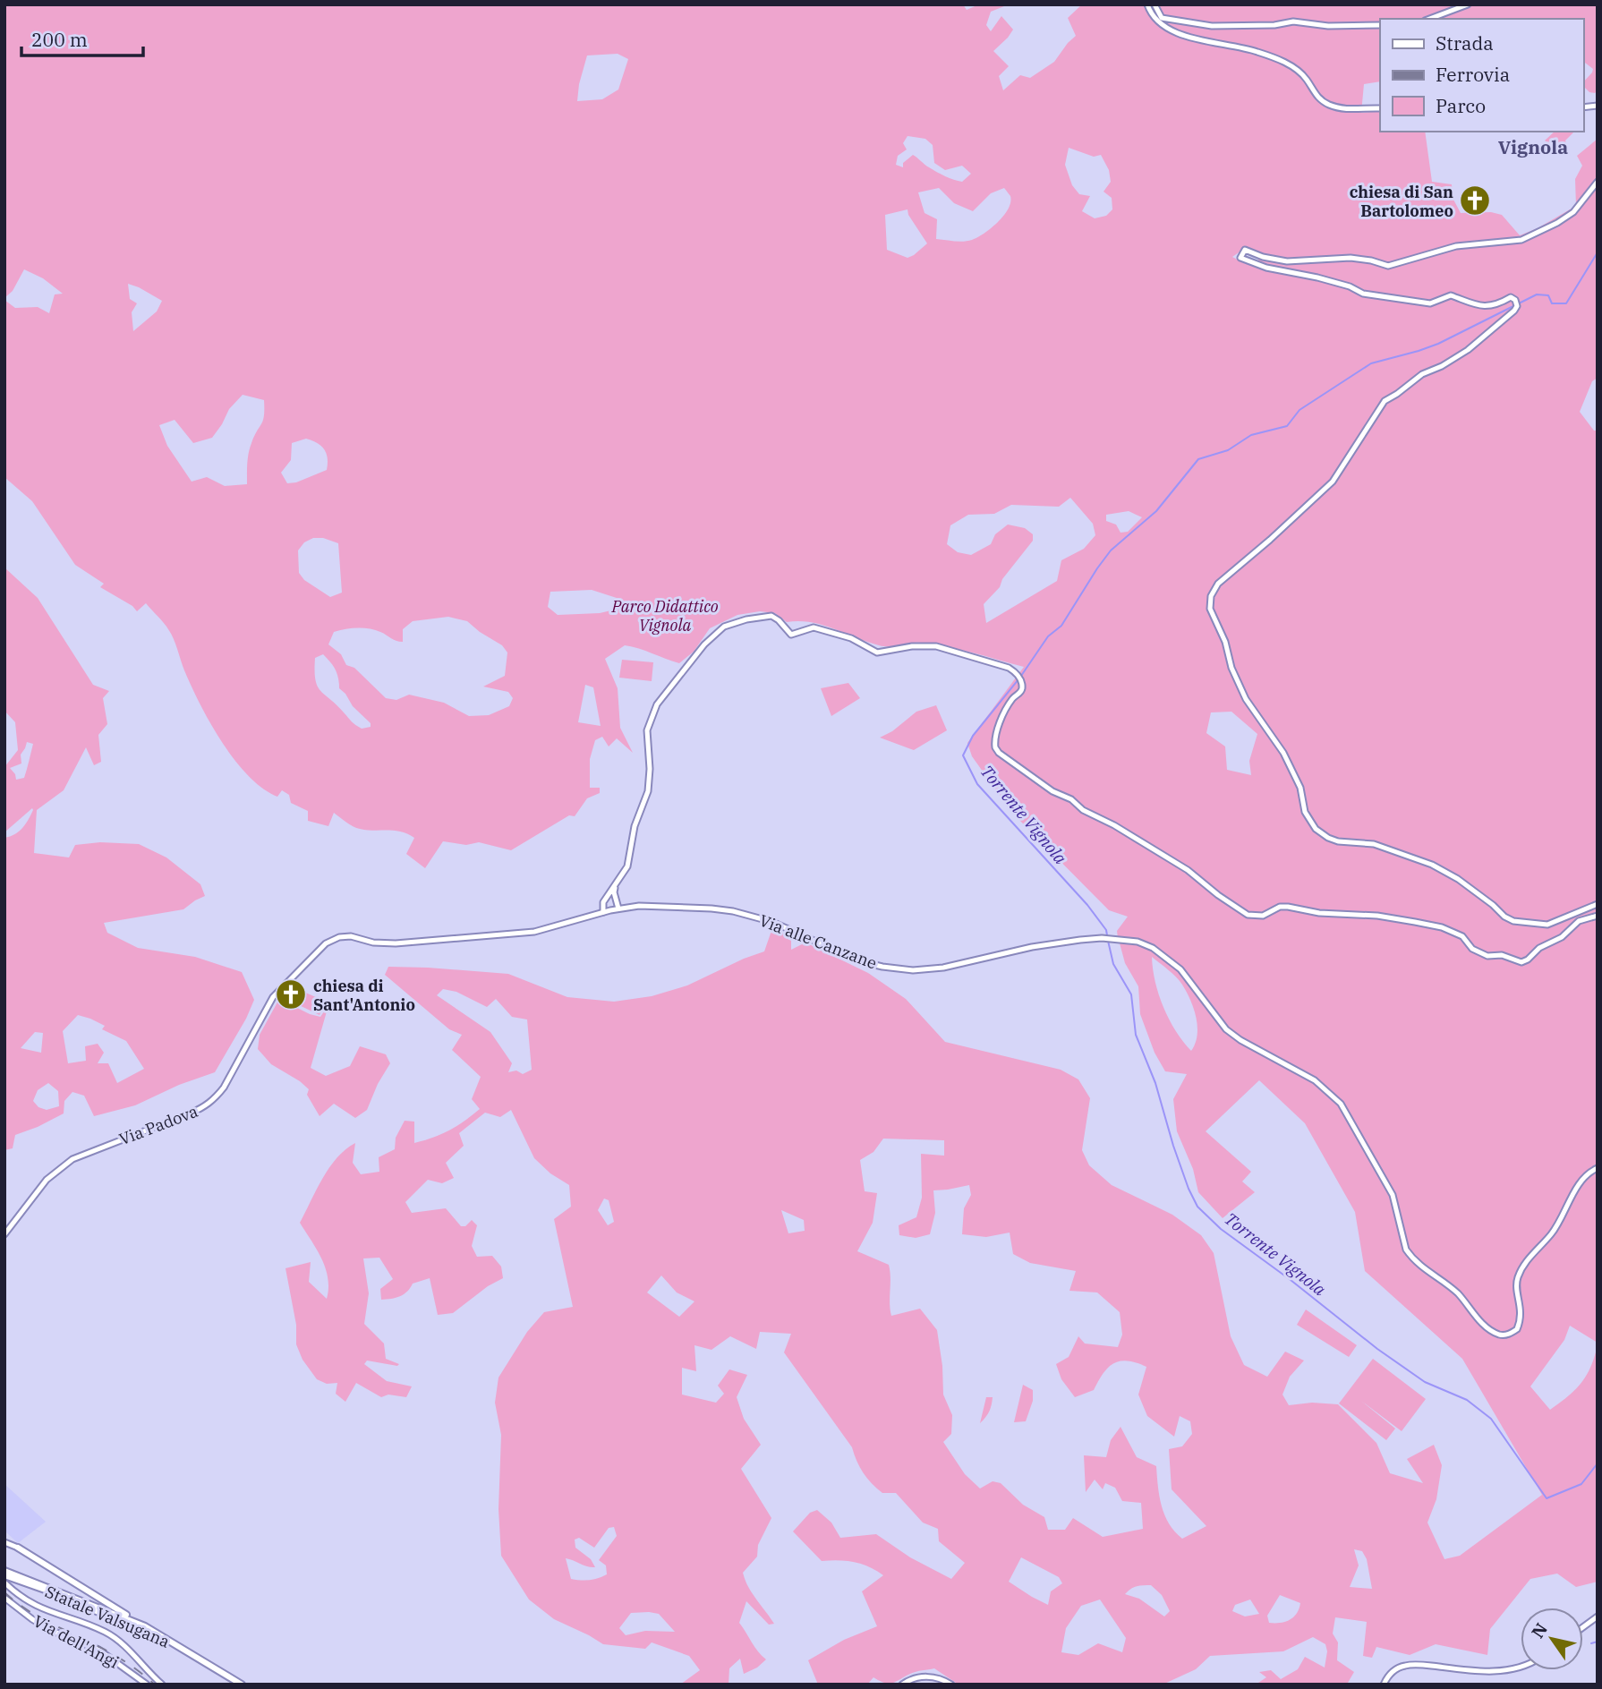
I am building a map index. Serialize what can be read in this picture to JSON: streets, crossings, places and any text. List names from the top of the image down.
{
  "streets": {
    "highway": ["Statale Valsugana"],
    "street": ["Via alle Canzane", "Via Padova", "Via dell'Angi"]
  },
  "crossings": [
    ["Via alle Canzane", "Via Padova"]
  ],
  "districts": ["Vignola"],
  "water": ["Torrente Vignola"],
  "parks": ["Parco Didattico Vignola"],
  "places": {
    "church": ["chiesa di San Bartolomeo", "chiesa di Sant'Antonio"]
  },
  "legend": ["Strada", "Ferrovia", "Parco"],
  "scale_bar": "200 m",
  "north": "top left"
}
